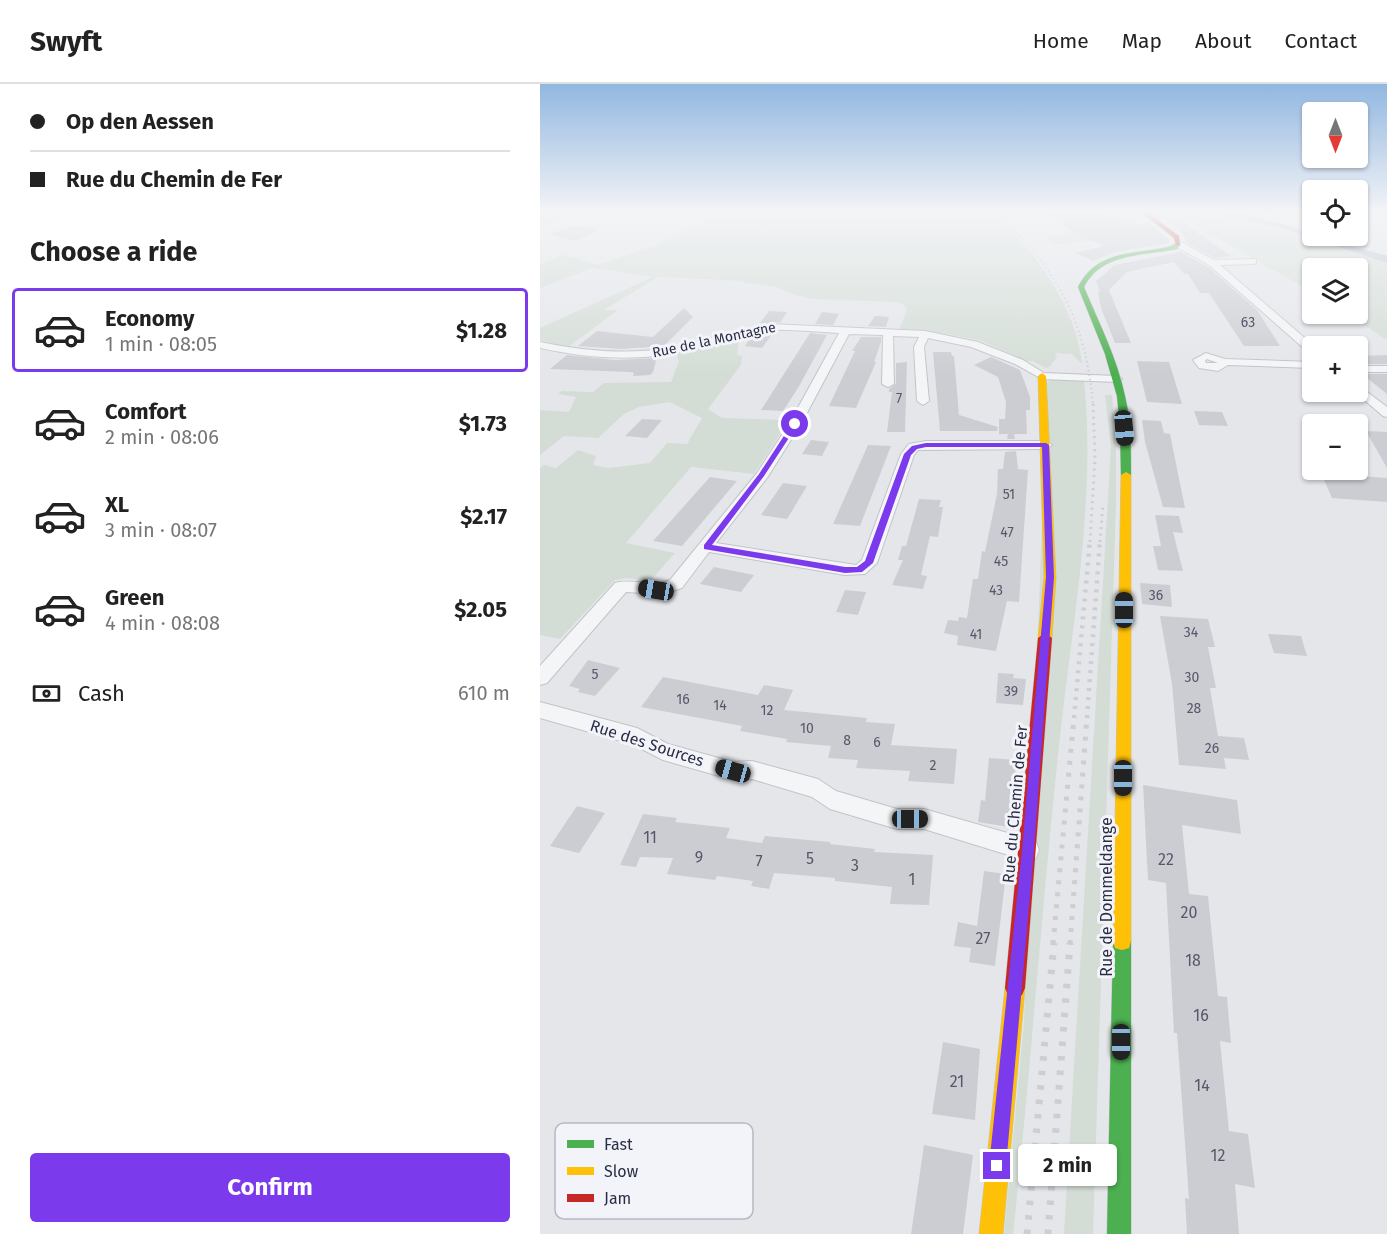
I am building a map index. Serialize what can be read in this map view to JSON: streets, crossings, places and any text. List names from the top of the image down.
{
  "streets": {
    "main road": ["Rue du Chemin de Fer", "Rue de Dommeldange"],
    "street": ["Rue de la Montagne", "Rue des Sources"]
  },
  "crossings": [
    ["Rue de la Montagne", "Rue du Chemin de Fer"],
    ["Rue de la Montagne", "Rue de Dommeldange"],
    ["Rue des Sources", "Rue du Chemin de Fer"]
  ],
  "house_numbers": [
    "63",
    "7",
    "51",
    "47",
    "45",
    "43",
    "36",
    "34",
    "41",
    "5",
    "30",
    "39",
    "16",
    "14",
    "28",
    "12",
    "10",
    "8",
    "6",
    "26",
    "2",
    "11",
    "9",
    "5",
    "22",
    "7",
    "3",
    "1",
    "20",
    "27",
    "18",
    "16",
    "21",
    "14",
    "12"
  ],
  "legend": ["Fast", "Slow", "Jam"],
  "north": "bottom",
  "page": {
    "header": "Swyft",
    "nav": [
      "Home",
      "Map",
      "About",
      "Contact"
    ],
    "banner": ["Op den Aessen", "Rue du Chemin de Fer"],
    "map_buttons": ["+", "−"],
    "heading": "Choose a ride",
    "list": [
      {
        "name": "Economy",
        "note": "1 min · 08:05",
        "value": "$1.28"
      },
      {
        "name": "Comfort",
        "note": "2 min · 08:06",
        "value": "$1.73"
      },
      {
        "name": "XL",
        "note": "3 min · 08:07",
        "value": "$2.17"
      },
      {
        "name": "Green",
        "note": "4 min · 08:08",
        "value": "$2.05"
      }
    ],
    "pay": ["Cash", "610 m"],
    "buttons": "Confirm",
    "bubble": "2 min"
  }
}
